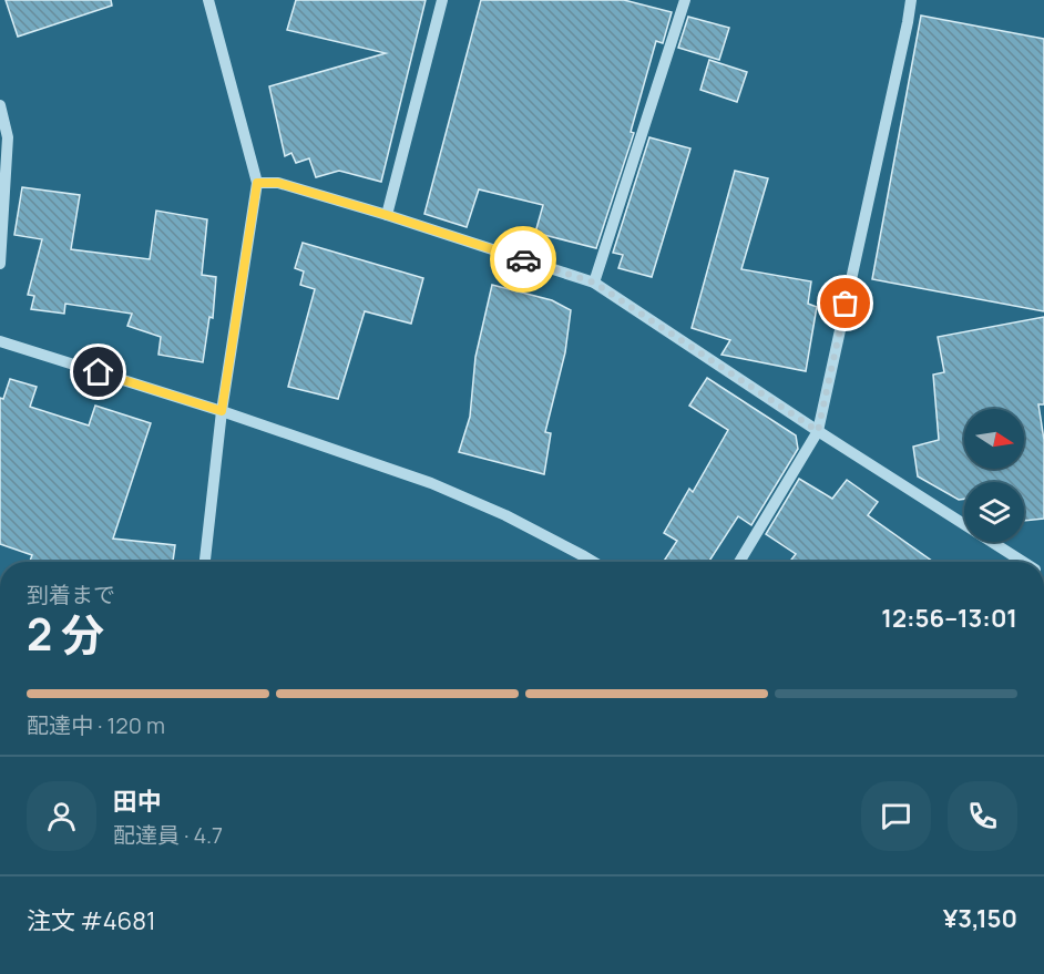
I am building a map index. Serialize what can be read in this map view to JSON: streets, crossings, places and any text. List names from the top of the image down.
{
  "north": "right",
  "page": {
    "heading": ["2 分", "到着まで", "12:56–13:01"],
    "panel": [
      "田中",
      "配達員 · 4.7",
      "注文 #4681",
      "¥3,150"
    ],
    "bar": "配達中 · 120 m"
  }
}
